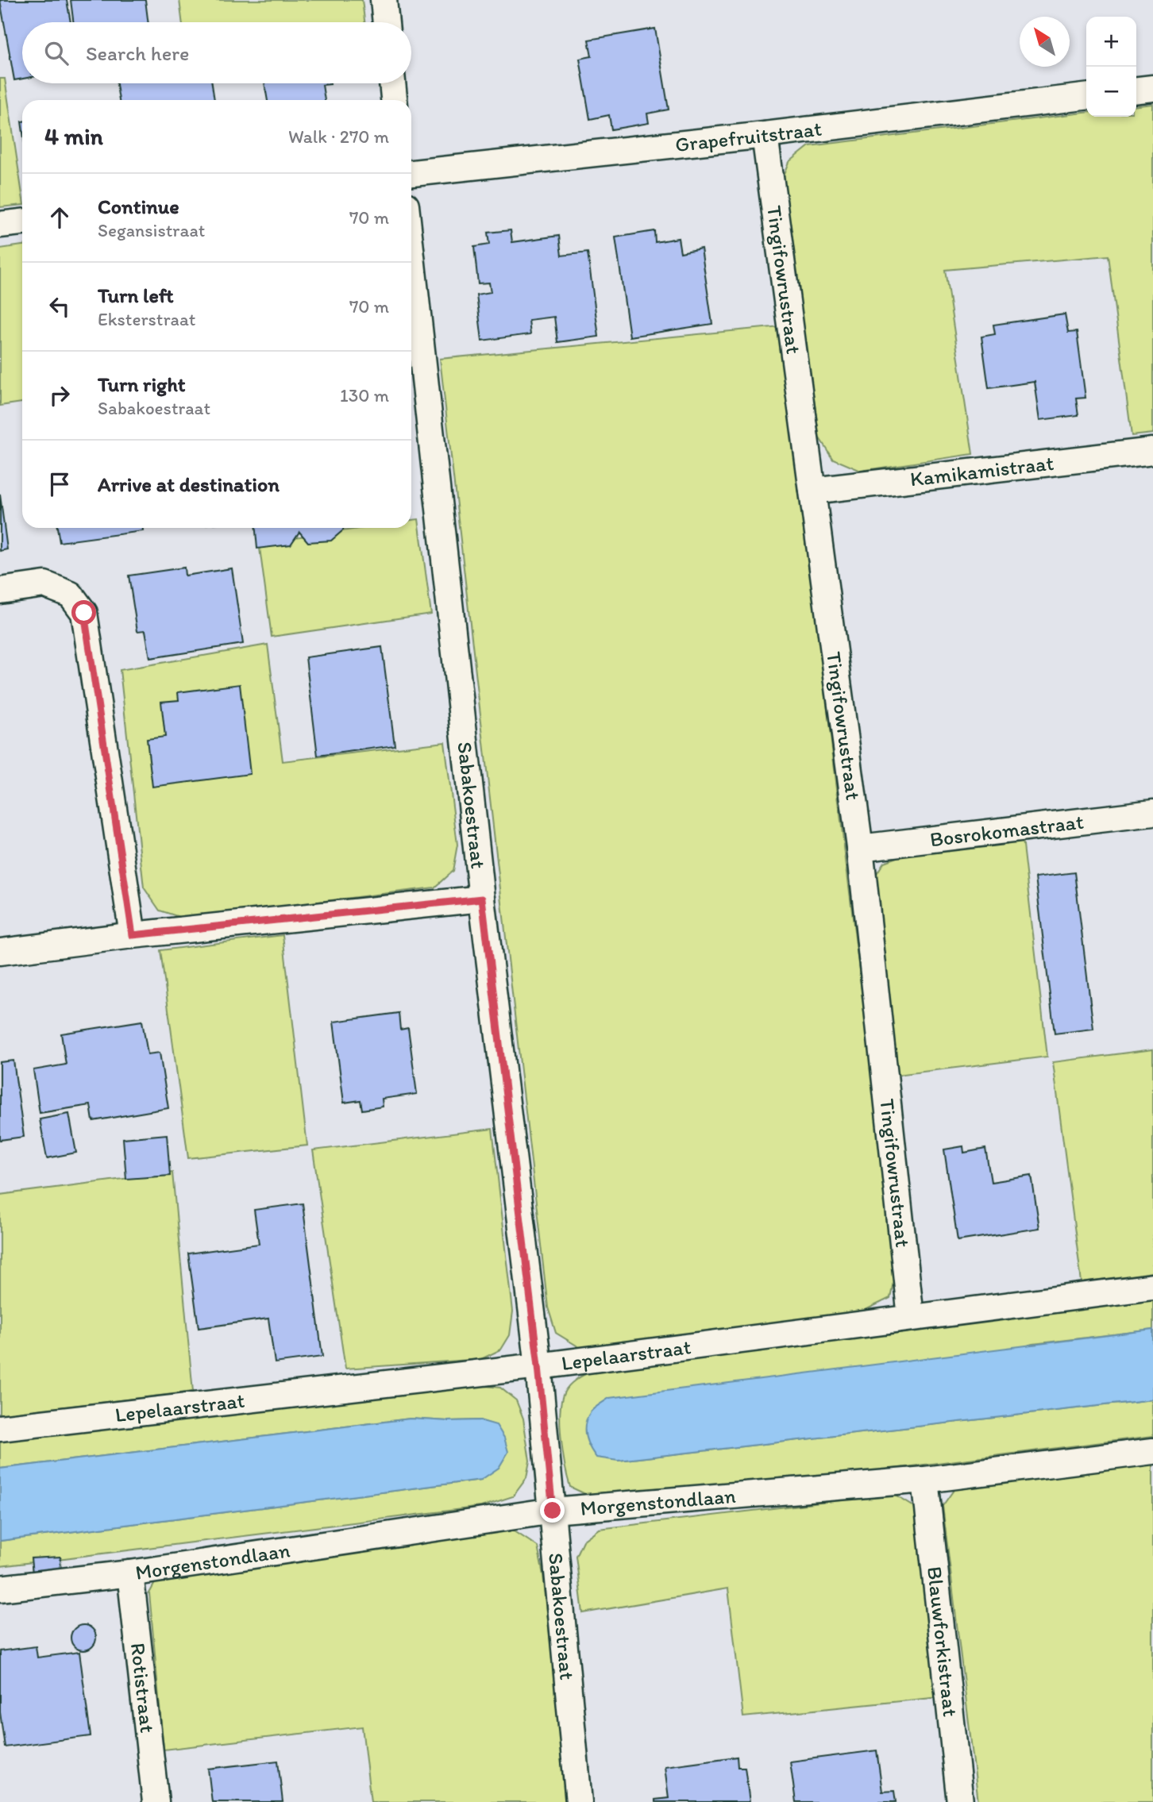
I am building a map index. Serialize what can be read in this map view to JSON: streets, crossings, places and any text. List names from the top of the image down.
{
  "streets": {
    "street": [
      "Grapefruitstraat",
      "Tingifowrustraat",
      "Kamikamistraat",
      "Sabakoestraat",
      "Bosrokomastraat",
      "Lepelaarstraat",
      "Morgenstondlaan",
      "Blauwforkistraat",
      "Rotistraat"
    ]
  },
  "crossings": [
    ["Grapefruitstraat", "Tingifowrustraat"],
    ["Tingifowrustraat", "Kamikamistraat"],
    ["Tingifowrustraat", "Bosrokomastraat"],
    ["Tingifowrustraat", "Lepelaarstraat"],
    ["Sabakoestraat", "Lepelaarstraat"],
    ["Sabakoestraat", "Morgenstondlaan"],
    ["Morgenstondlaan", "Blauwforkistraat"],
    ["Morgenstondlaan", "Rotistraat"]
  ],
  "north": "top left",
  "page": {
    "map_buttons": ["+", "−"],
    "search": "Search here",
    "heading": ["4 min", "Walk · 270 m"],
    "list": [
      ["Continue", "Segansistraat", "70 m"],
      ["Turn left", "Eksterstraat", "70 m"],
      ["Turn right", "Sabakoestraat", "130 m"],
      "Arrive at destination"
    ]
  }
}
